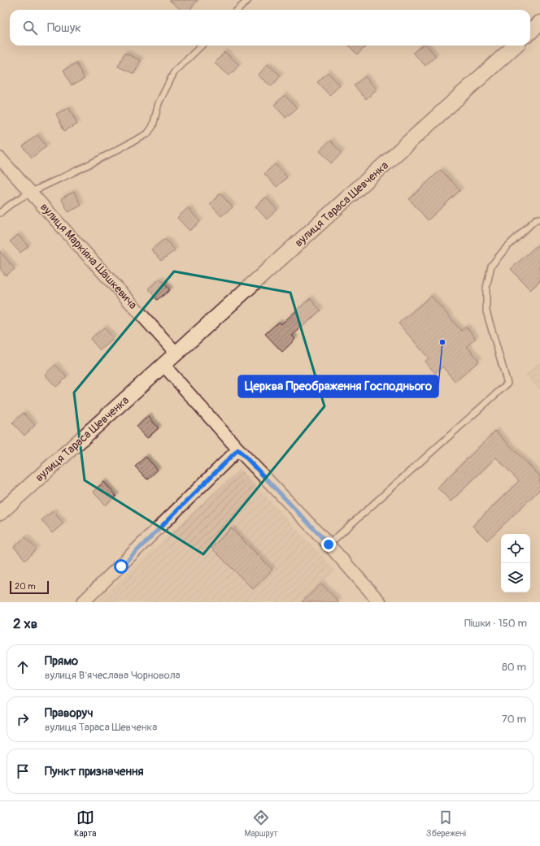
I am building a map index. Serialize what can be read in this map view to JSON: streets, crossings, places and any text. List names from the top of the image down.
{
  "streets": {
    "street": ["вулиця Тараса Шевченка", "вулиця Маркіяна Шашкевича"]
  },
  "crossings": [
    ["вулиця Тараса Шевченка", "вулиця Маркіяна Шашкевича"]
  ],
  "places": ["Церква Преображення Господнього"],
  "scale_bar": "20 m",
  "page": {
    "search": "Пошук",
    "scale": "20 m",
    "heading": ["2 хв", "Пішки · 150 m"],
    "list": [
      ["Прямо", "вулиця Вʼячеслава Чорновола", "80 m"],
      ["Праворуч", "вулиця Тараса Шевченка", "70 m"],
      "Пункт призначення"
    ],
    "nav": ["Карта", "Маршрут", "Збережені"]
  }
}
